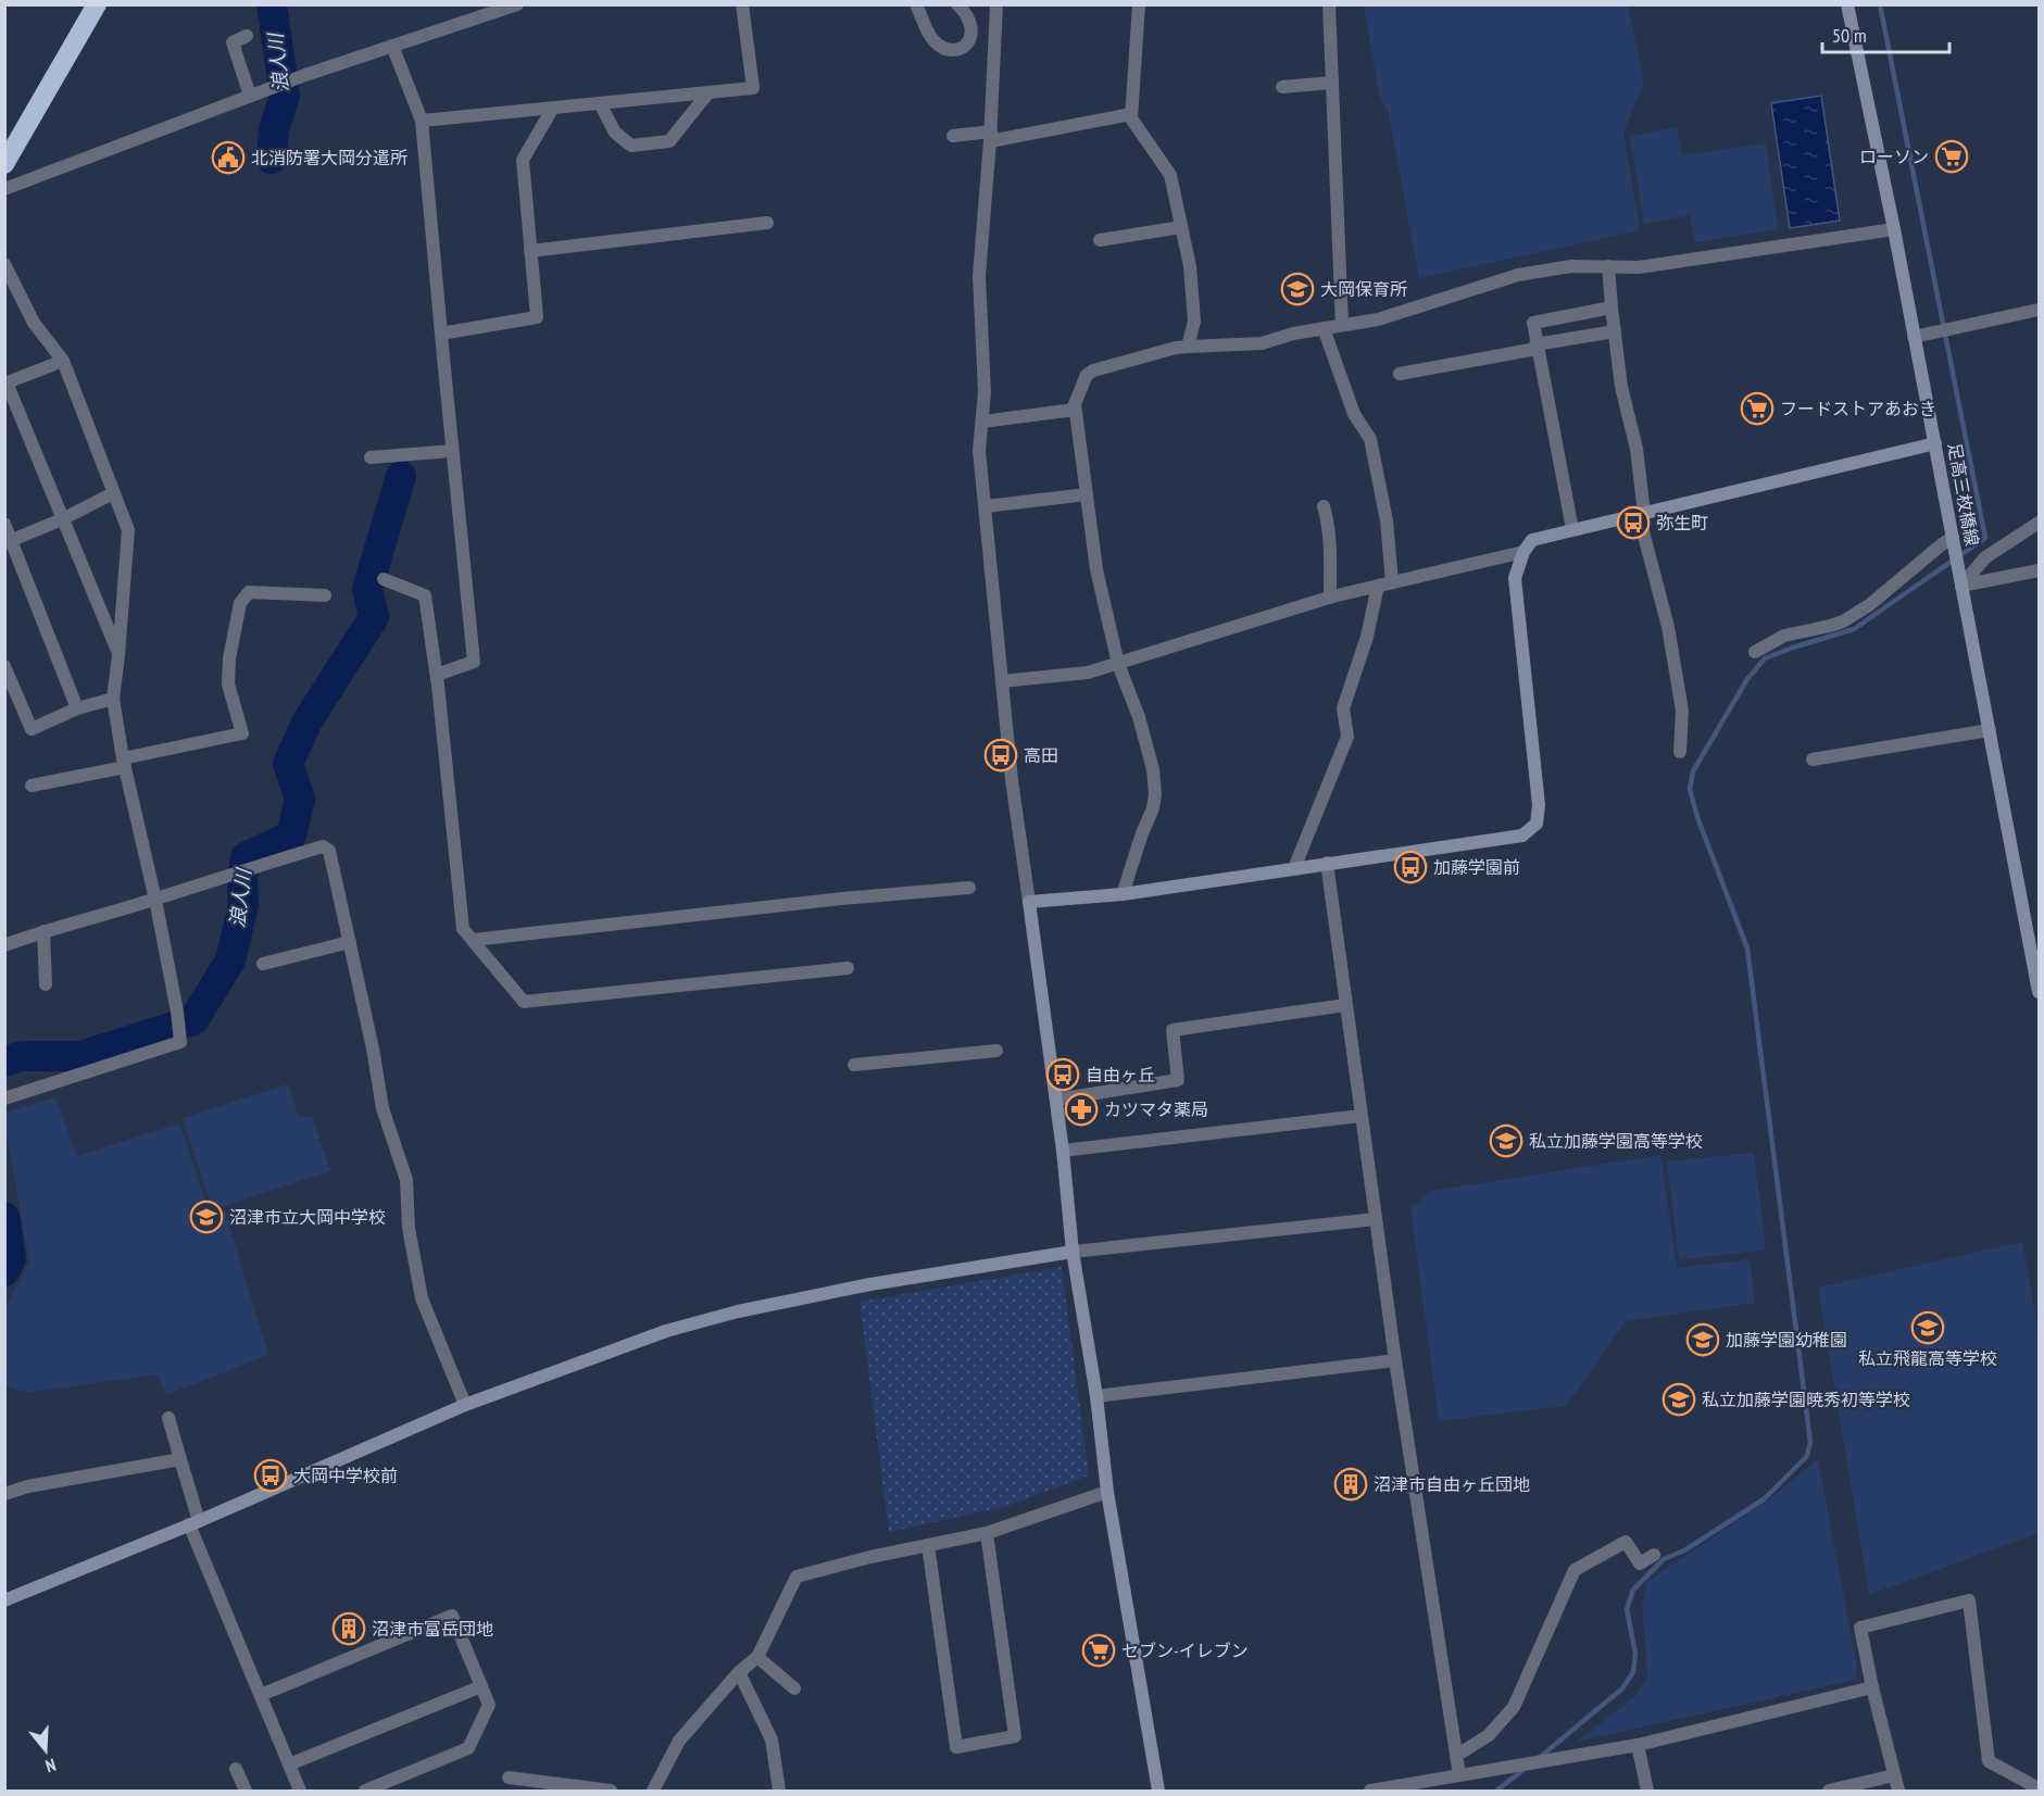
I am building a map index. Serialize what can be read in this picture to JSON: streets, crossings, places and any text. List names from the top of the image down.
{
  "streets": {
    "street": ["足高三枚橋線"]
  },
  "water": ["浪人川"],
  "places": {
    "supermarket": ["ローソン", "フードストアあおき", "セブン-イレブン"],
    "public building": ["北消防署大岡分遣所"],
    "school or university": [
      "大岡保育所",
      "私立加藤学園高等学校",
      "沼津市立大岡中学校",
      "私立飛龍高等学校",
      "加藤学園幼稚園",
      "私立加藤学園暁秀初等学校"
    ],
    "bus stop": [
      "弥生町",
      "高田",
      "加藤学園前",
      "自由ヶ丘",
      "大岡中学校前"
    ],
    "pharmacy": ["カツマタ薬局"],
    "building": ["沼津市自由ヶ丘団地", "沼津市富岳団地"]
  },
  "scale_bar": "50 m",
  "north": "bottom"
}
